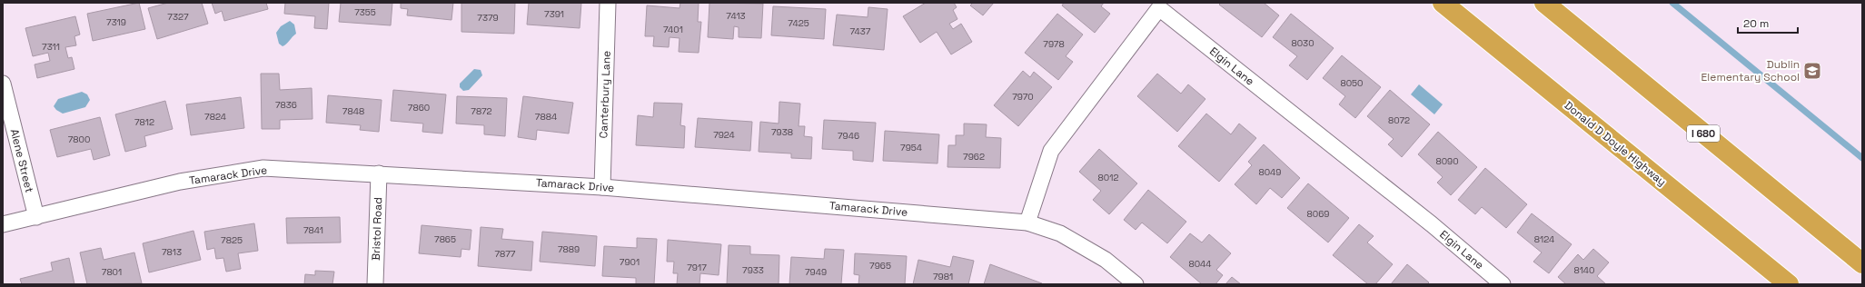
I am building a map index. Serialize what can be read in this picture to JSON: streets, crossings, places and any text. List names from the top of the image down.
{
  "streets": {
    "highway": ["I 680", "Donald D Doyle Highway"],
    "street": [
      "Elgin Lane",
      "Canterbury Lane",
      "Alene Street",
      "Tamarack Drive",
      "Bristol Road"
    ]
  },
  "crossings": [
    ["Elgin Lane", "Tamarack Drive"],
    ["Canterbury Lane", "Tamarack Drive"],
    ["Alene Street", "Tamarack Drive"],
    ["Tamarack Drive", "Bristol Road"]
  ],
  "places": {
    "school or university": ["Dublin Elementary School"]
  },
  "house_numbers": [
    "7355",
    "7391",
    "7413",
    "7327",
    "7379",
    "7319",
    "7425",
    "7401",
    "7437",
    "8030",
    "7978",
    "7311",
    "8050",
    "7970",
    "7836",
    "7860",
    "7848",
    "7872",
    "7824",
    "7884",
    "8072",
    "7812",
    "7938",
    "7924",
    "7946",
    "7800",
    "7954",
    "7962",
    "8090",
    "8049",
    "8012",
    "8069",
    "7841",
    "7865",
    "8124",
    "7825",
    "7889",
    "7813",
    "7877",
    "7901",
    "8044",
    "7965",
    "7917",
    "7933",
    "8140",
    "7801",
    "7949",
    "7981"
  ],
  "scale_bar": "20 m"
}
